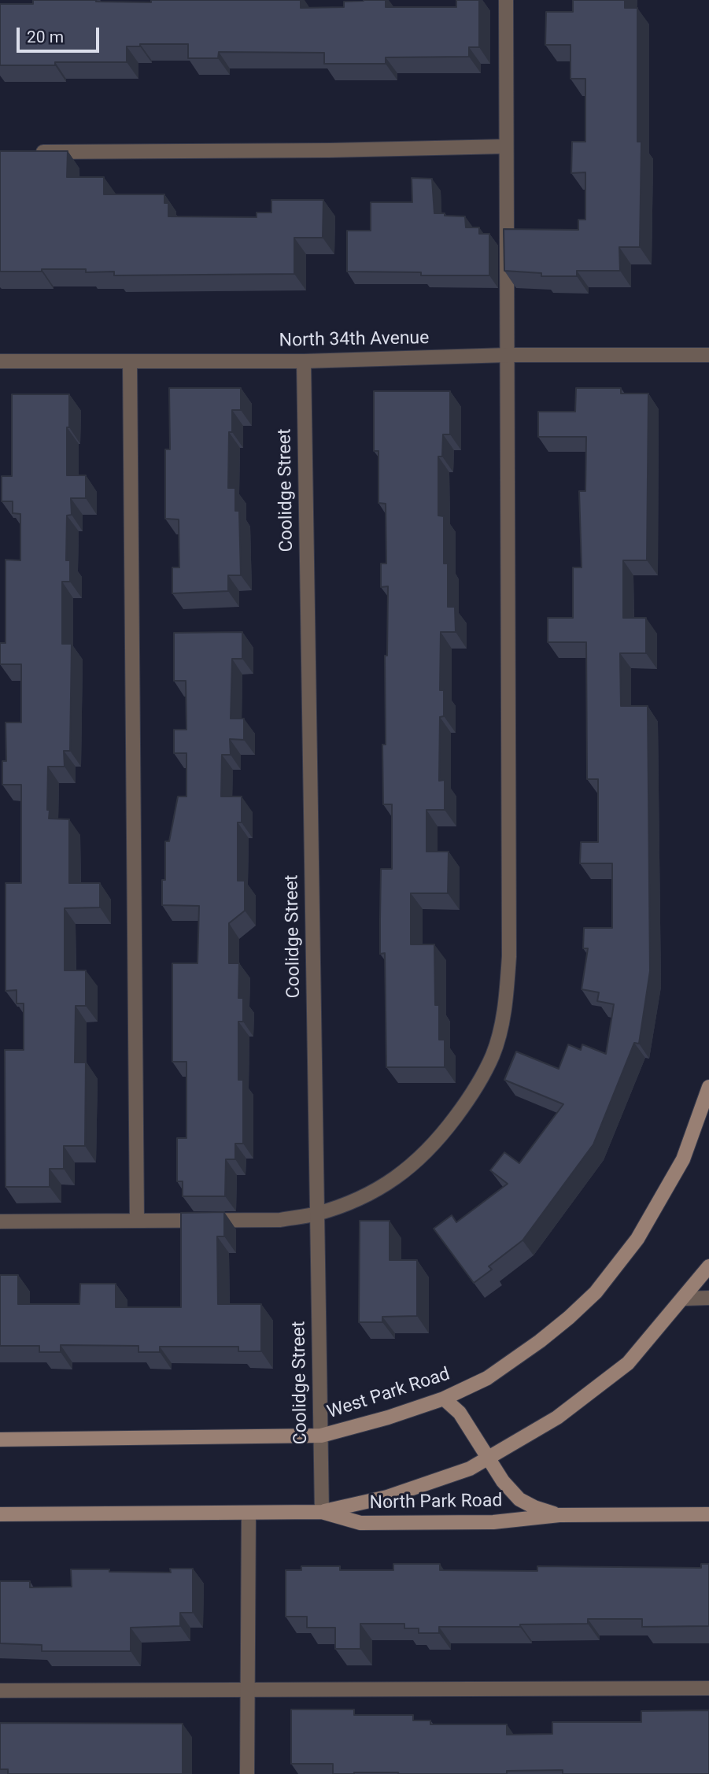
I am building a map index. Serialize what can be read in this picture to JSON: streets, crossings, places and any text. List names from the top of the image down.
{
  "streets": {
    "street": [
      "North 34th Avenue",
      "Coolidge Street",
      "West Park Road",
      "North Park Road"
    ]
  },
  "crossings": [
    ["North 34th Avenue", "Coolidge Street"],
    ["Coolidge Street", "West Park Road"],
    ["Coolidge Street", "North Park Road"]
  ],
  "scale_bar": "20 m"
}
